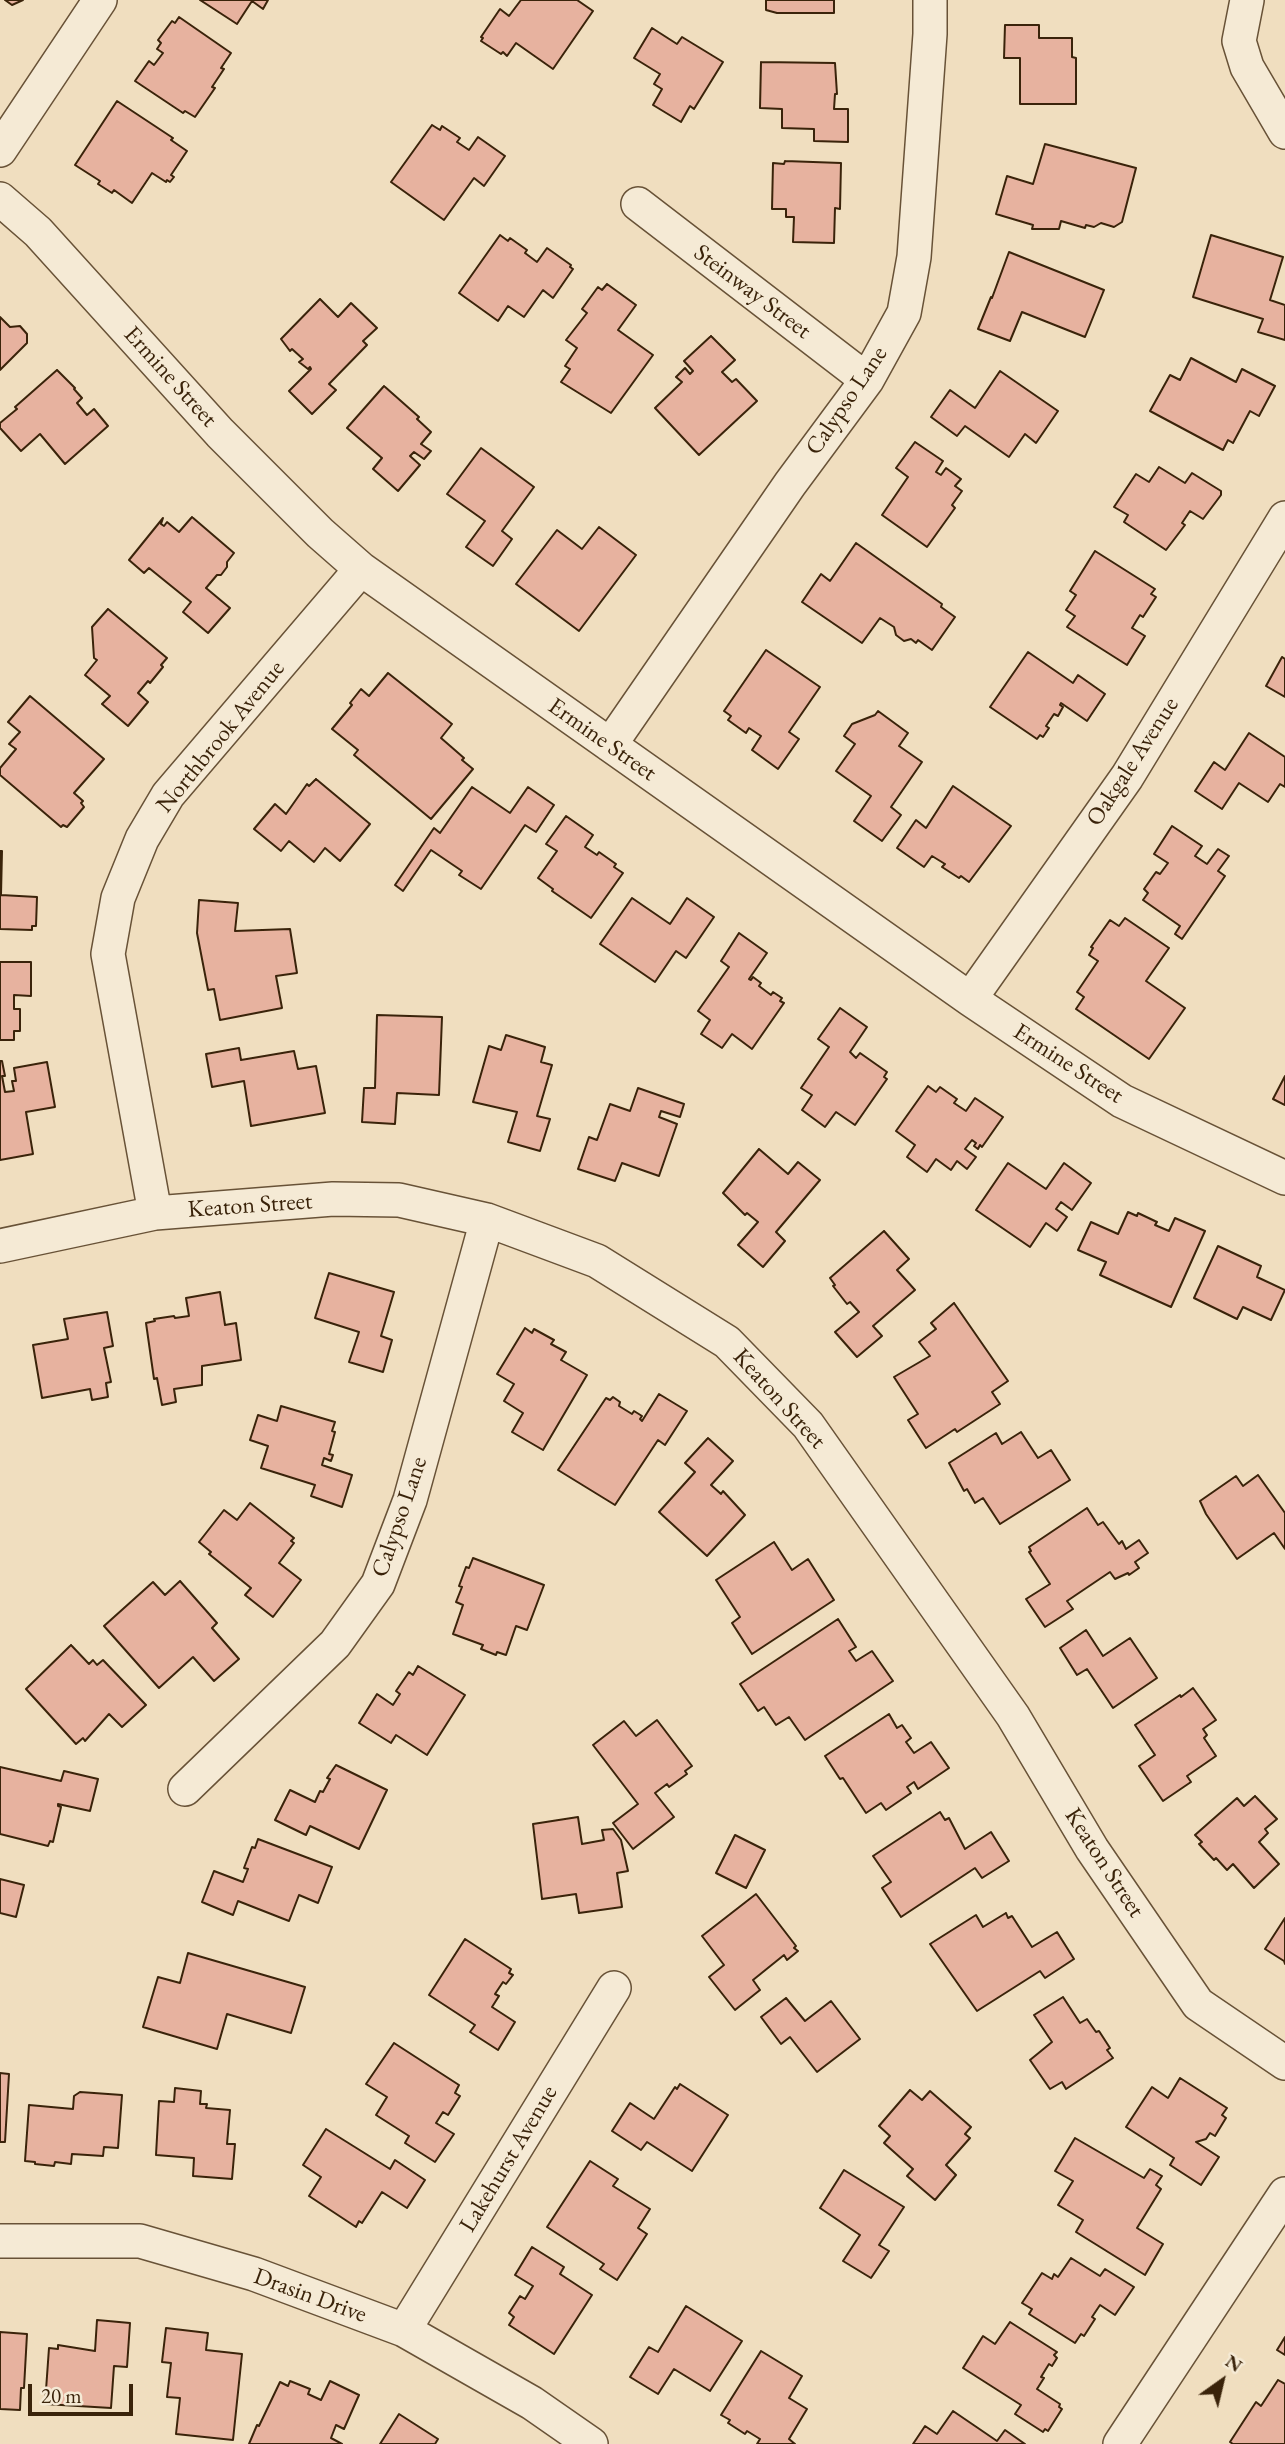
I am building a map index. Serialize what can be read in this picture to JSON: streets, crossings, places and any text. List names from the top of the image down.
{
  "streets": {
    "street": [
      "Steinway Street",
      "Ermine Street",
      "Calypso Lane",
      "Northbrook Avenue",
      "Oakgale Avenue",
      "Keaton Street",
      "Lakehurst Avenue",
      "Drasin Drive"
    ]
  },
  "crossings": [
    ["Steinway Street", "Calypso Lane"],
    ["Ermine Street", "Calypso Lane"],
    ["Ermine Street", "Northbrook Avenue"],
    ["Ermine Street", "Oakgale Avenue"],
    ["Calypso Lane", "Keaton Street"],
    ["Northbrook Avenue", "Keaton Street"],
    ["Lakehurst Avenue", "Drasin Drive"]
  ],
  "scale_bar": "20 m",
  "north": "top right"
}
